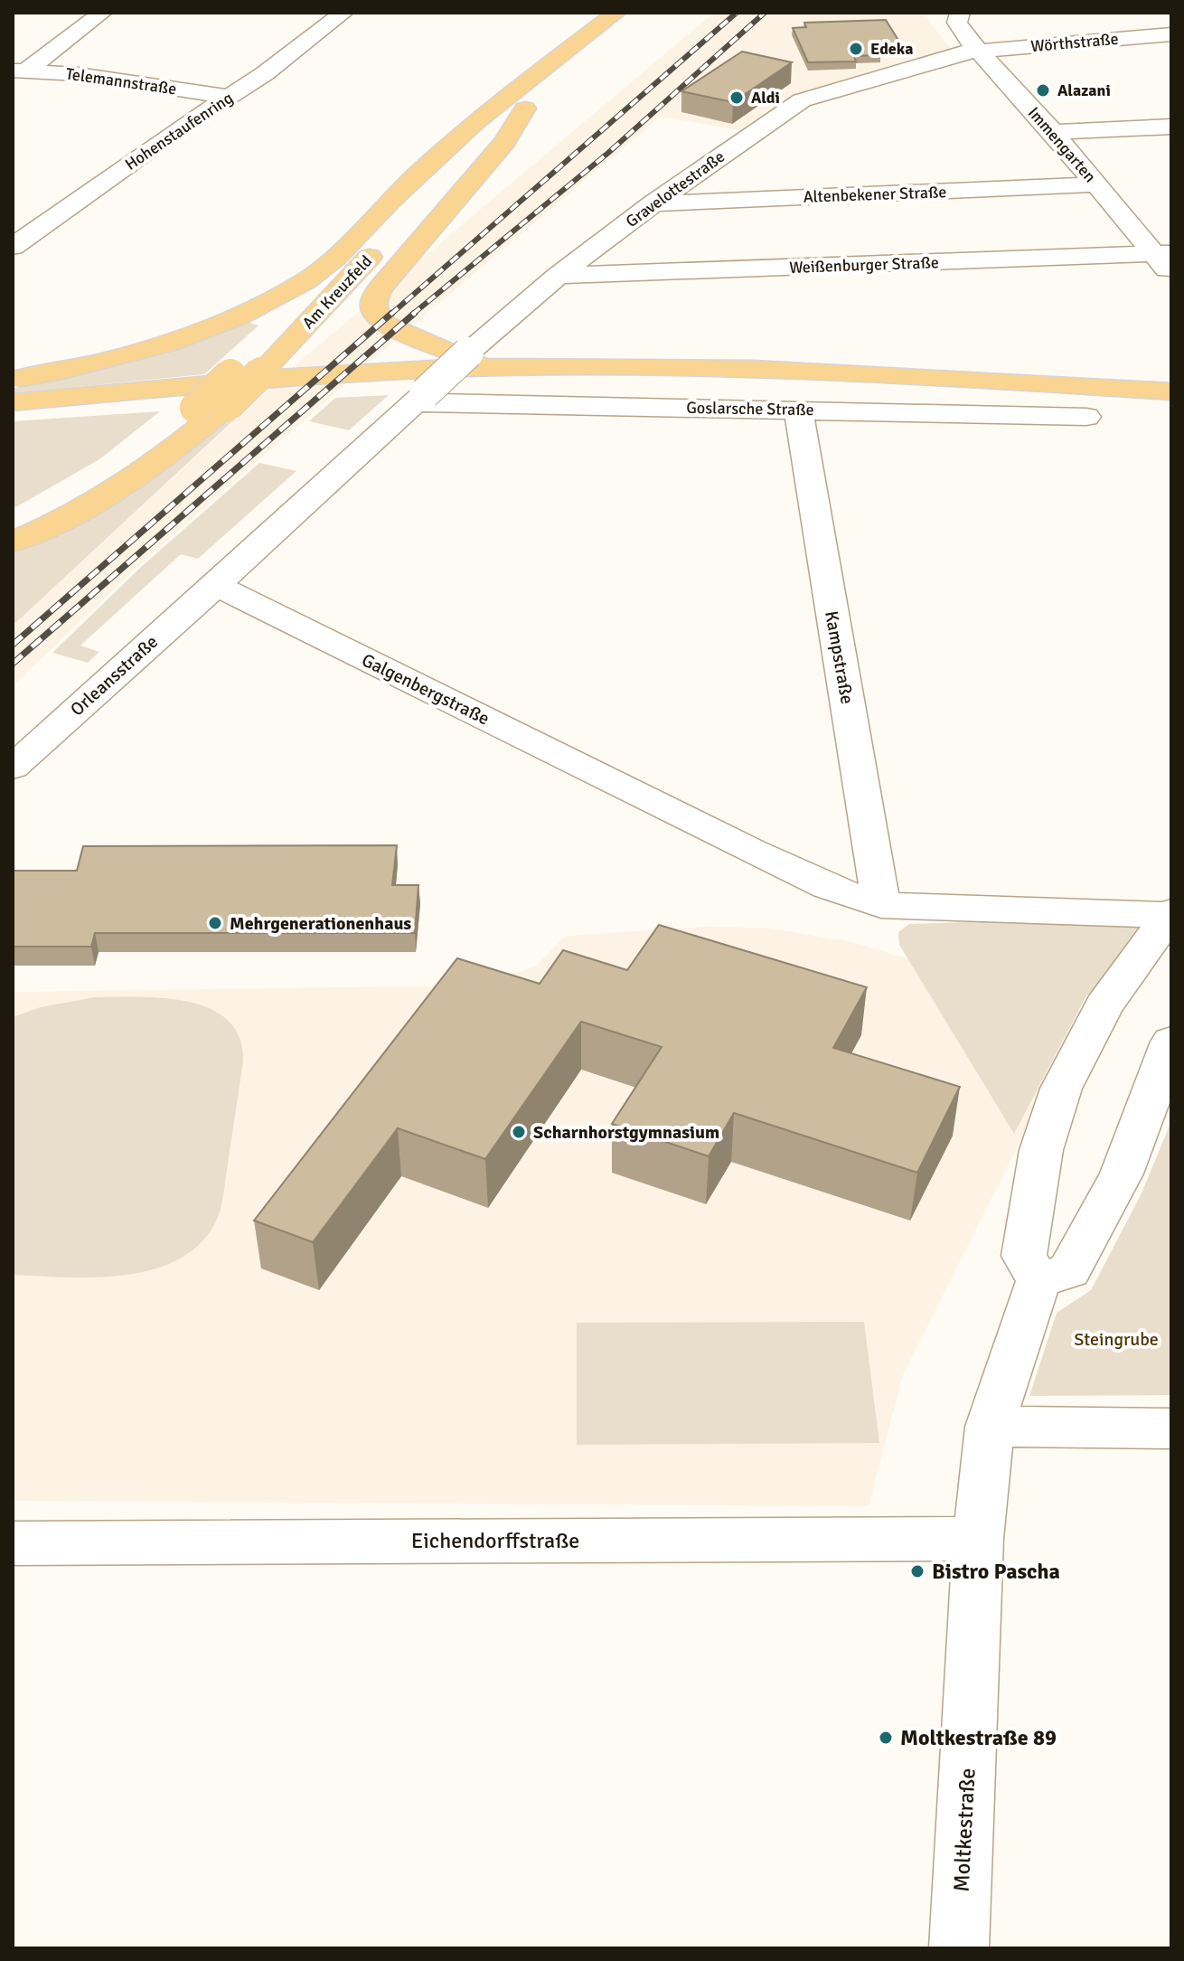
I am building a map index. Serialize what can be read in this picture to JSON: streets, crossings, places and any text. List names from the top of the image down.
{
  "streets": {
    "main road": ["Am Kreuzfeld"],
    "street": [
      "Wörthstraße",
      "Telemannstraße",
      "Hohenstaufenring",
      "Immengarten",
      "Gravelottestraße",
      "Altenbekener Straße",
      "Weißenburger Straße",
      "Goslarsche Straße",
      "Kampstraße",
      "Orleansstraße",
      "Galgenbergstraße",
      "Eichendorffstraße",
      "Moltkestraße"
    ]
  },
  "crossings": [
    ["Wörthstraße", "Immengarten"],
    ["Wörthstraße", "Gravelottestraße"],
    ["Telemannstraße", "Hohenstaufenring"],
    ["Immengarten", "Gravelottestraße"],
    ["Immengarten", "Altenbekener Straße"],
    ["Immengarten", "Weißenburger Straße"],
    ["Gravelottestraße", "Altenbekener Straße"],
    ["Gravelottestraße", "Weißenburger Straße"],
    ["Gravelottestraße", "Goslarsche Straße"],
    ["Goslarsche Straße", "Kampstraße"],
    ["Kampstraße", "Galgenbergstraße"],
    ["Orleansstraße", "Galgenbergstraße"],
    ["Eichendorffstraße", "Moltkestraße"]
  ],
  "parks": ["Steingrube"],
  "places": [
    "Edeka",
    "Alazani",
    "Aldi",
    "Mehrgenerationenhaus",
    "Scharnhorstgymnasium",
    "Bistro Pascha",
    "Moltkestraße 89"
  ]
}
